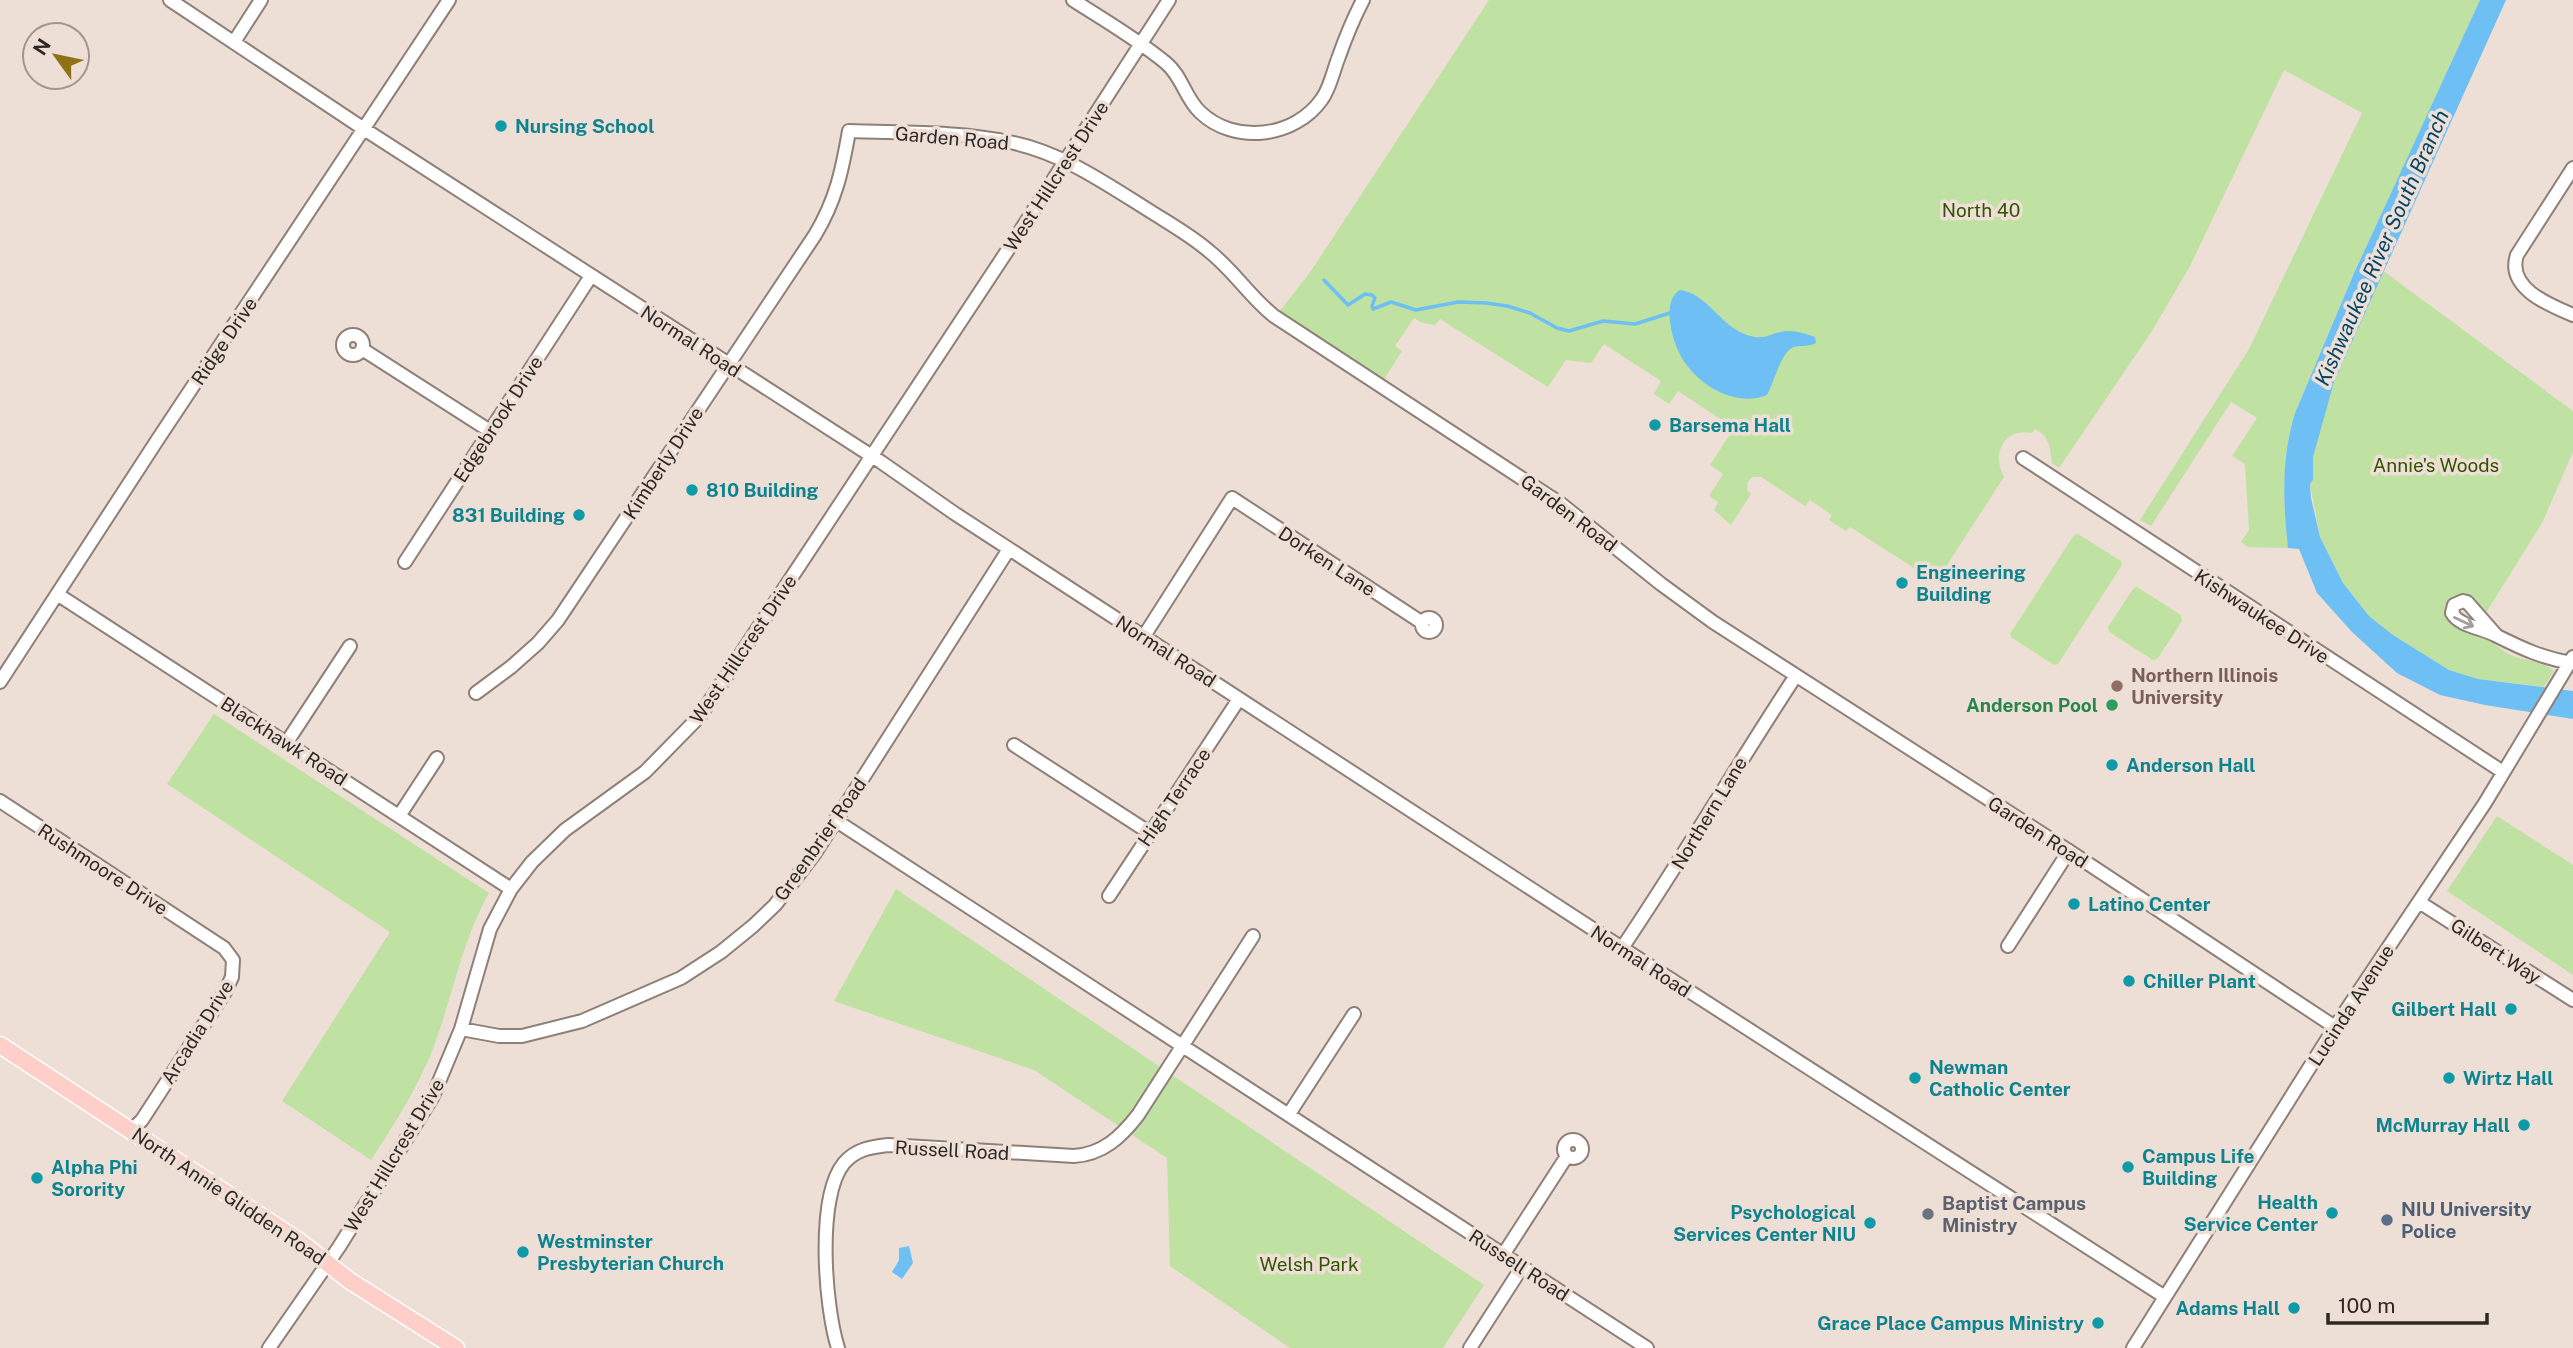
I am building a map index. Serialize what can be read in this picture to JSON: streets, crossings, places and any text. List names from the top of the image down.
{
  "streets": {
    "main road": ["North Annie Glidden Road"],
    "street": [
      "Garden Road",
      "West Hillcrest Drive",
      "Ridge Drive",
      "Normal Road",
      "Edgebrook Drive",
      "Kimberly Drive",
      "Dorken Lane",
      "Kishwaukee Drive",
      "Blackhawk Road",
      "High Terrace",
      "Northern Lane",
      "Greenbrier Road",
      "Rushmoore Drive",
      "Gilbert Way",
      "Lucinda Avenue",
      "Arcadia Drive",
      "Russell Road"
    ]
  },
  "crossings": [
    ["Garden Road", "West Hillcrest Drive"],
    ["Garden Road", "Kimberly Drive"],
    ["Garden Road", "Northern Lane"],
    ["Garden Road", "Lucinda Avenue"],
    ["West Hillcrest Drive", "Normal Road"],
    ["West Hillcrest Drive", "Blackhawk Road"],
    ["West Hillcrest Drive", "Greenbrier Road"],
    ["West Hillcrest Drive", "North Annie Glidden Road"],
    ["Ridge Drive", "Normal Road"],
    ["Ridge Drive", "Blackhawk Road"],
    ["Normal Road", "Edgebrook Drive"],
    ["Normal Road", "Kimberly Drive"],
    ["Normal Road", "Dorken Lane"],
    ["Normal Road", "High Terrace"],
    ["Normal Road", "Northern Lane"],
    ["Normal Road", "Greenbrier Road"],
    ["Normal Road", "Lucinda Avenue"],
    ["Kishwaukee Drive", "Lucinda Avenue"],
    ["Greenbrier Road", "Russell Road"],
    ["Rushmoore Drive", "Arcadia Drive"],
    ["Gilbert Way", "Lucinda Avenue"],
    ["Arcadia Drive", "North Annie Glidden Road"]
  ],
  "water": ["Kishwaukee River South Branch"],
  "parks": ["North 40", "Annie's Woods", "Welsh Park"],
  "places": [
    "Nursing School",
    "Barsema Hall",
    "810 Building",
    "831 Building",
    "Engineering Building",
    "Northern Illinois University",
    "Anderson Pool",
    "Anderson Hall",
    "Latino Center",
    "Chiller Plant",
    "Gilbert Hall",
    "Newman Catholic Center",
    "Wirtz Hall",
    "McMurray Hall",
    "Campus Life Building",
    "Alpha Phi Sorority",
    "Health Service Center",
    "Baptist Campus Ministry",
    "NIU University Police",
    "Psychological Services Center NIU",
    "Westminster Presbyterian Church",
    "Adams Hall",
    "Grace Place Campus Ministry"
  ],
  "scale_bar": "100 m",
  "north": "top left"
}
